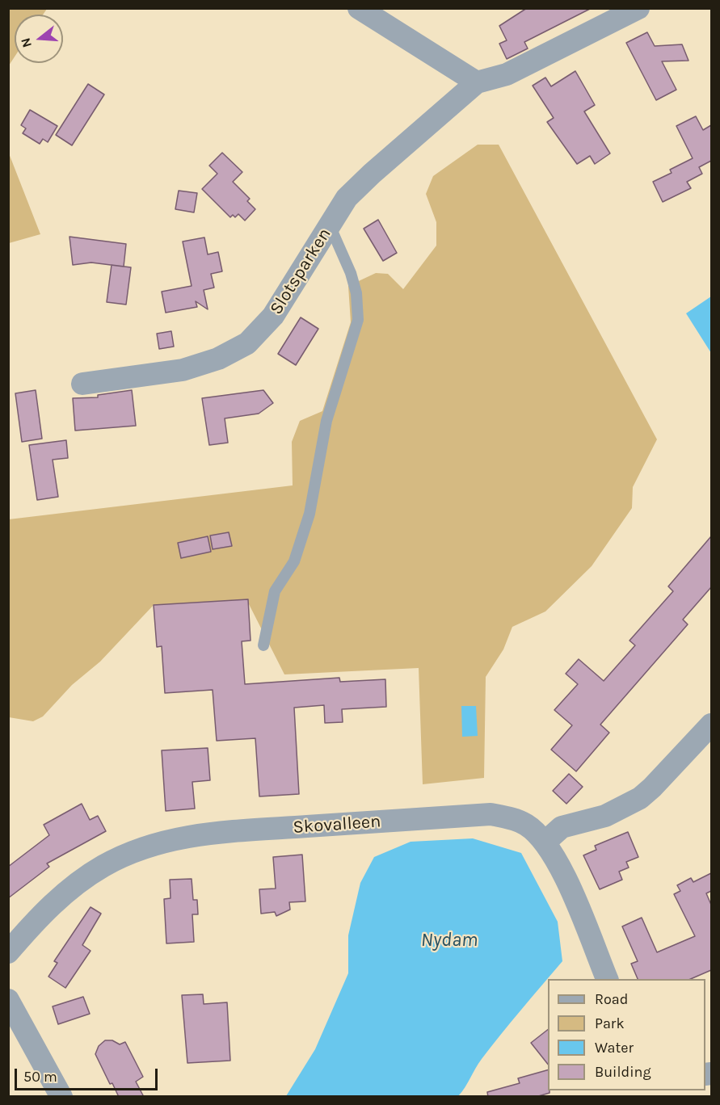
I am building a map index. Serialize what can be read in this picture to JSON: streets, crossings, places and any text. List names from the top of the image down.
{
  "streets": {
    "street": ["Slotsparken", "Skovalleen"]
  },
  "water": ["Nydam"],
  "legend": [
    "Road",
    "Park",
    "Water",
    "Building"
  ],
  "scale_bar": "50 m",
  "north": "left"
}
